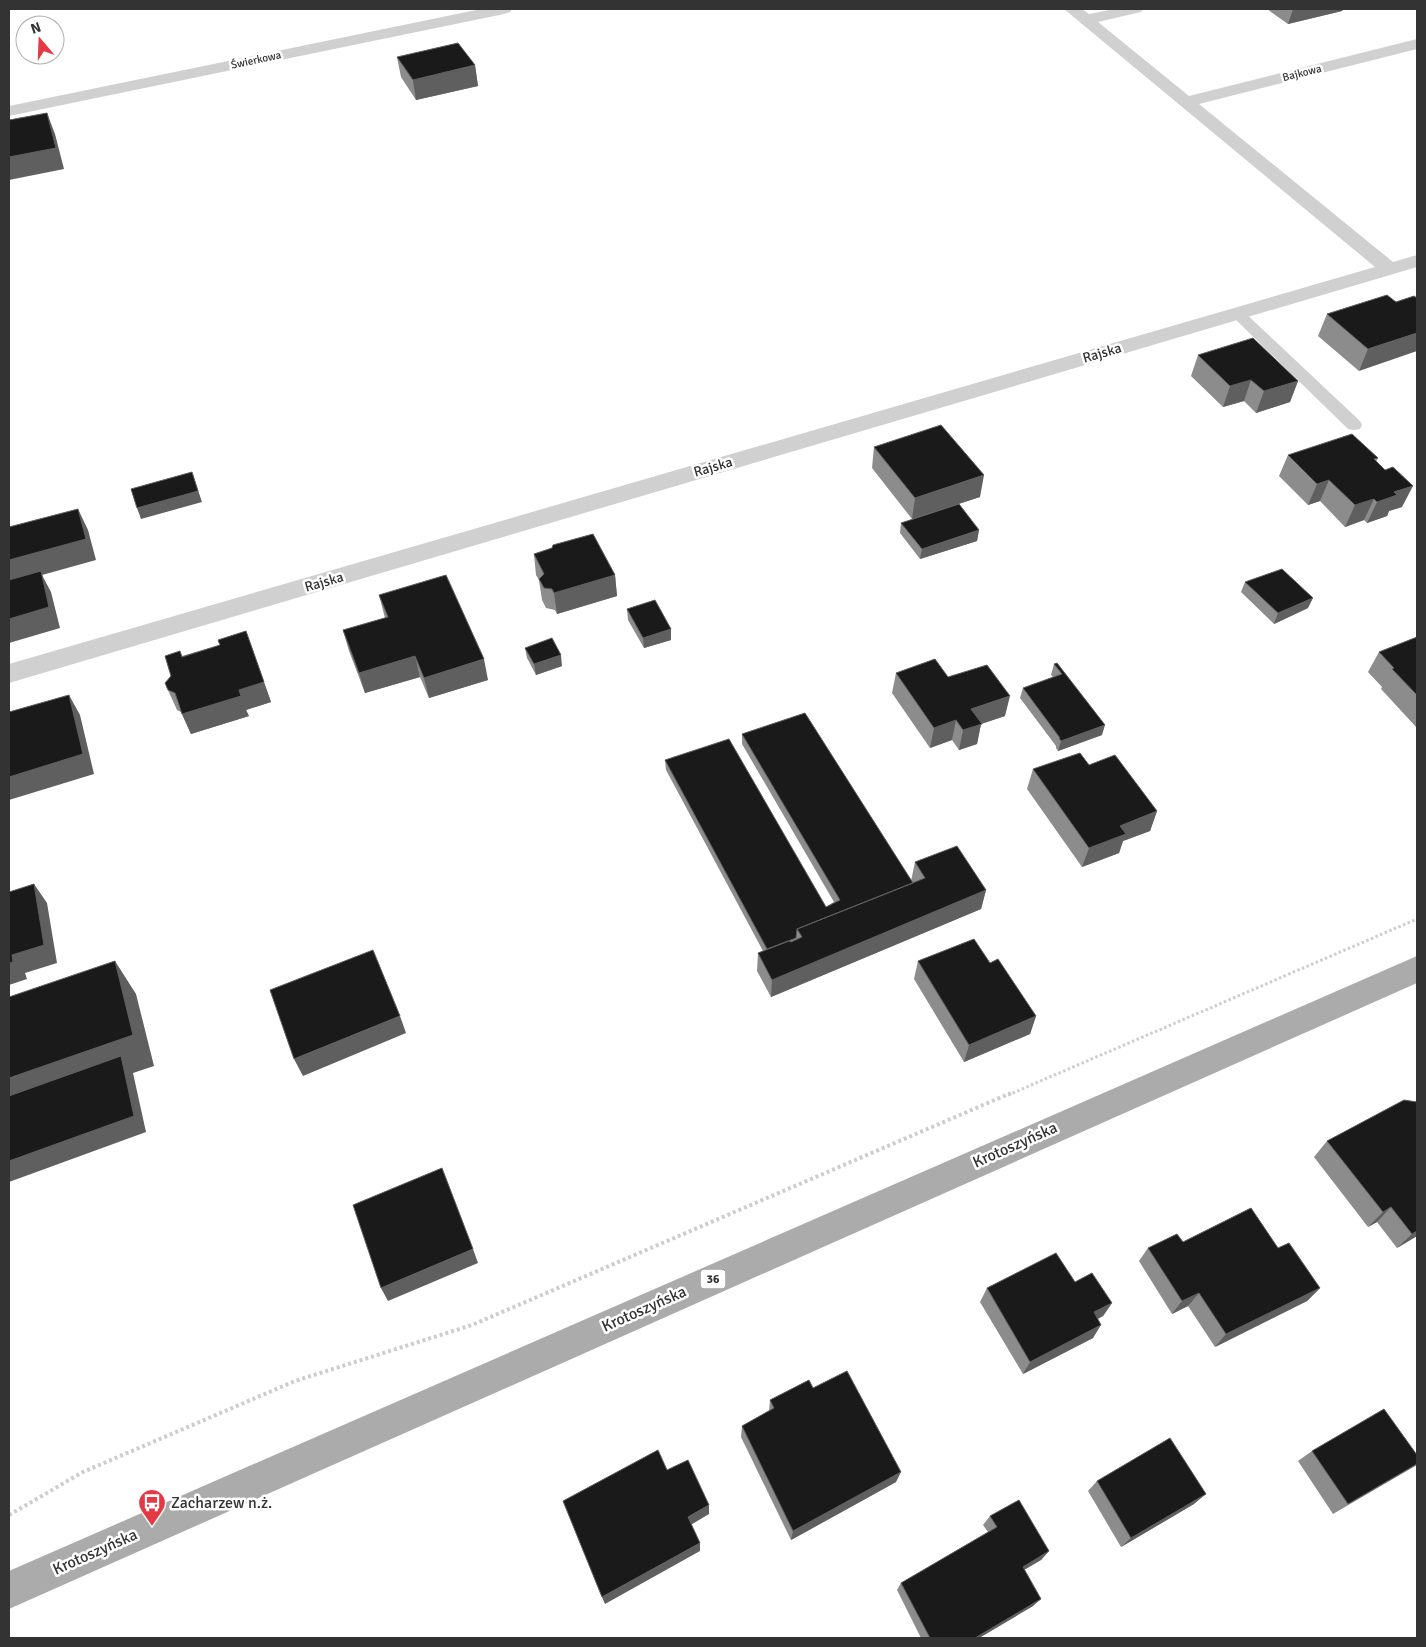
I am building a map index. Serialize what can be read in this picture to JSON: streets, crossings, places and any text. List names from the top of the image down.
{
  "streets": {
    "main road": ["Krotoszyńska", "36"],
    "street": ["Świerkowa", "Bajkowa", "Rajska"]
  },
  "places": {
    "bus stop": ["Zacharzew n.ż."]
  },
  "north": "top"
}
